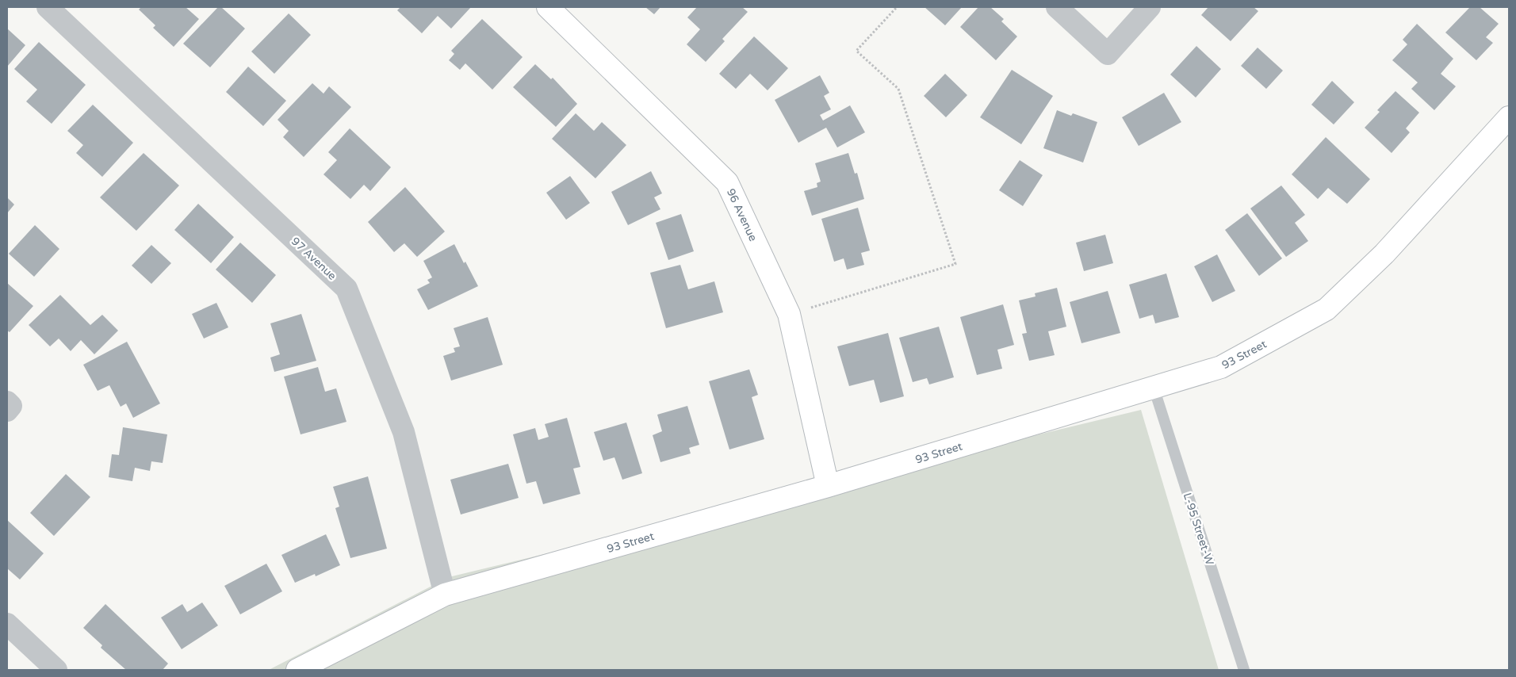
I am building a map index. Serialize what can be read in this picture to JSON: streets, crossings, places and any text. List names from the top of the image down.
{
  "streets": {
    "street": ["96 Avenue", "97 Avenue", "93 Street"],
    "lane": ["L-95 Street-W"]
  },
  "crossings": [
    ["96 Avenue", "93 Street"],
    ["97 Avenue", "93 Street"],
    ["93 Street", "L-95 Street-W"]
  ]
}
